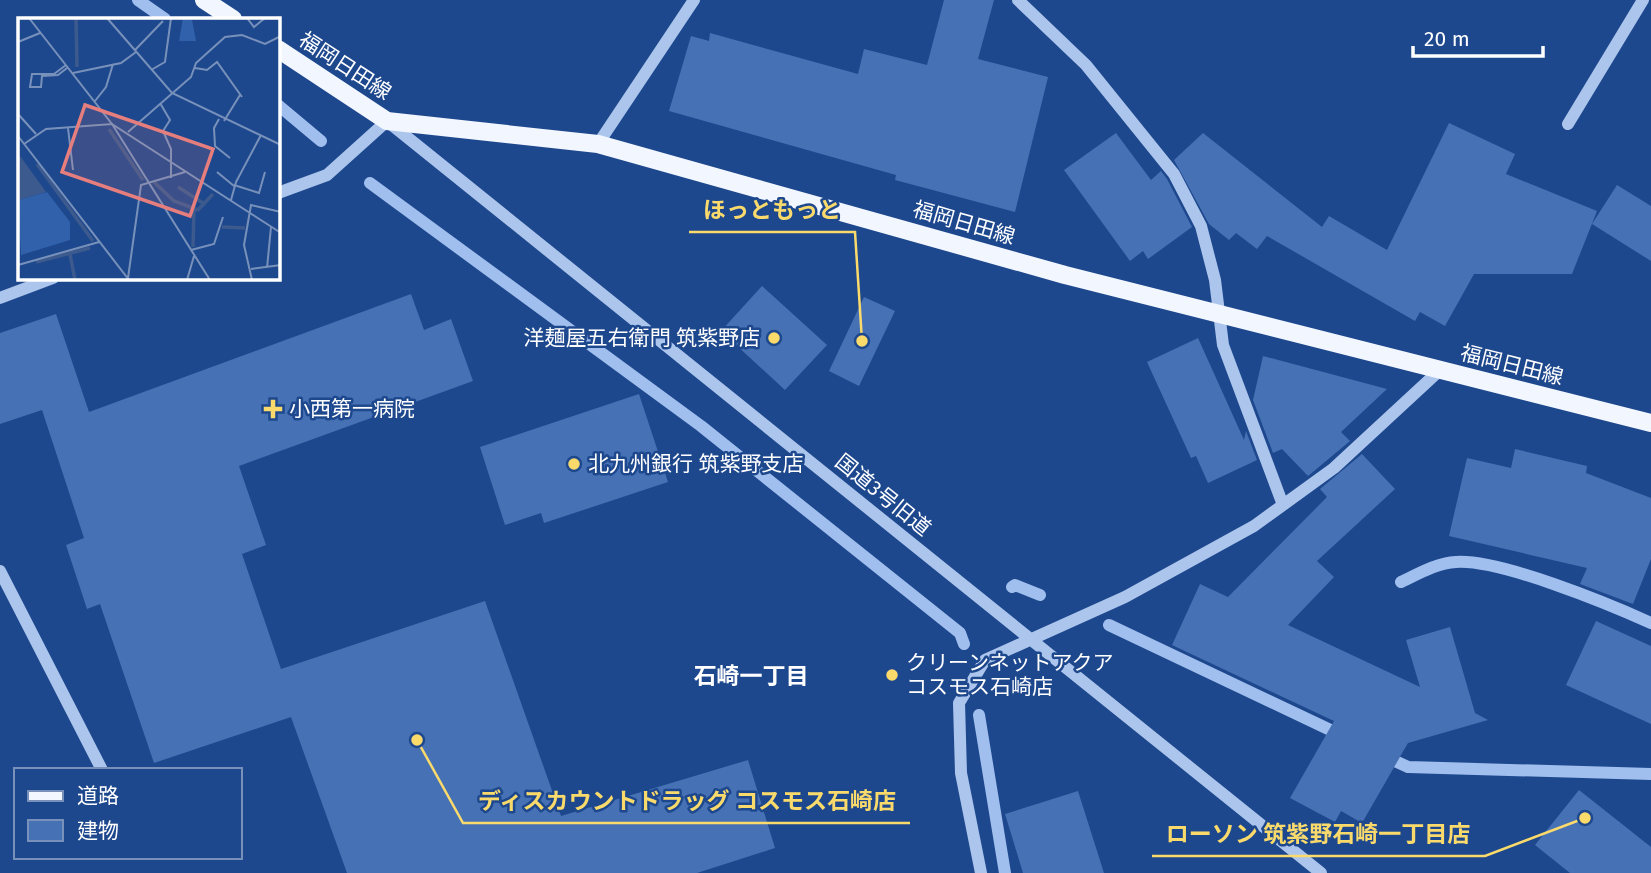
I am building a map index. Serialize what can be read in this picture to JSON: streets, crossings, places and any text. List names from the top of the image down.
{
  "streets": {
    "main road": ["福岡日田線"],
    "street": ["国道3号旧道"]
  },
  "crossings": [
    ["福岡日田線", "国道3号旧道"]
  ],
  "districts": ["石崎一丁目"],
  "places": {
    "other": [
      "洋麺屋五右衛門 筑紫野店",
      "ほっともっと",
      "北九州銀行 筑紫野支店",
      "クリーンネットアクア コスモス石崎店",
      "ディスカウントドラッグ コスモス石崎店",
      "ローソン 筑紫野石崎一丁目店"
    ],
    "health": ["小西第一病院"]
  },
  "legend": ["道路", "建物"],
  "scale_bar": "20 m"
}
